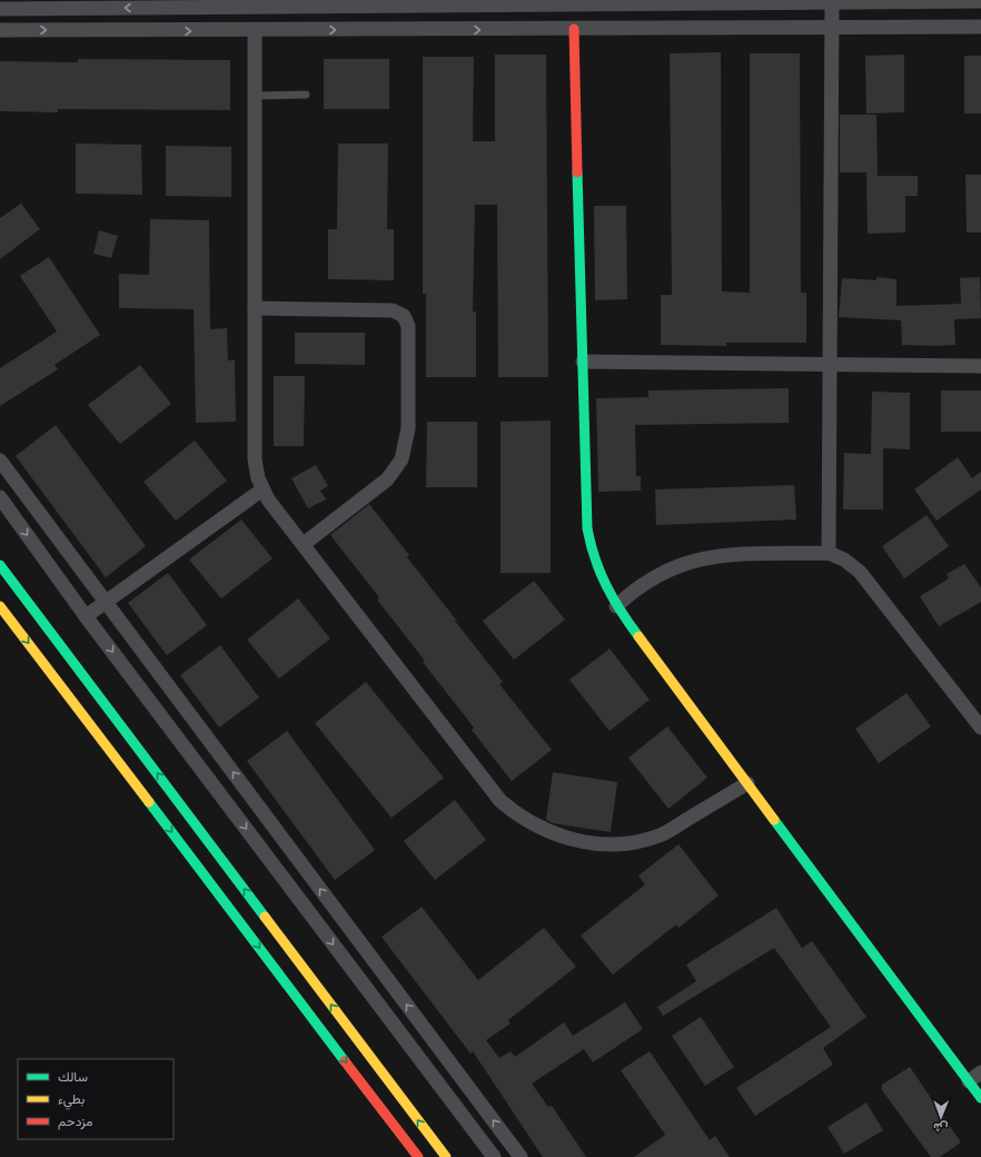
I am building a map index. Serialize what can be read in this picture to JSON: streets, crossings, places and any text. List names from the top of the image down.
{
  "legend": ["سالك", "بطيء", "مزدحم"],
  "north": "bottom"
}
